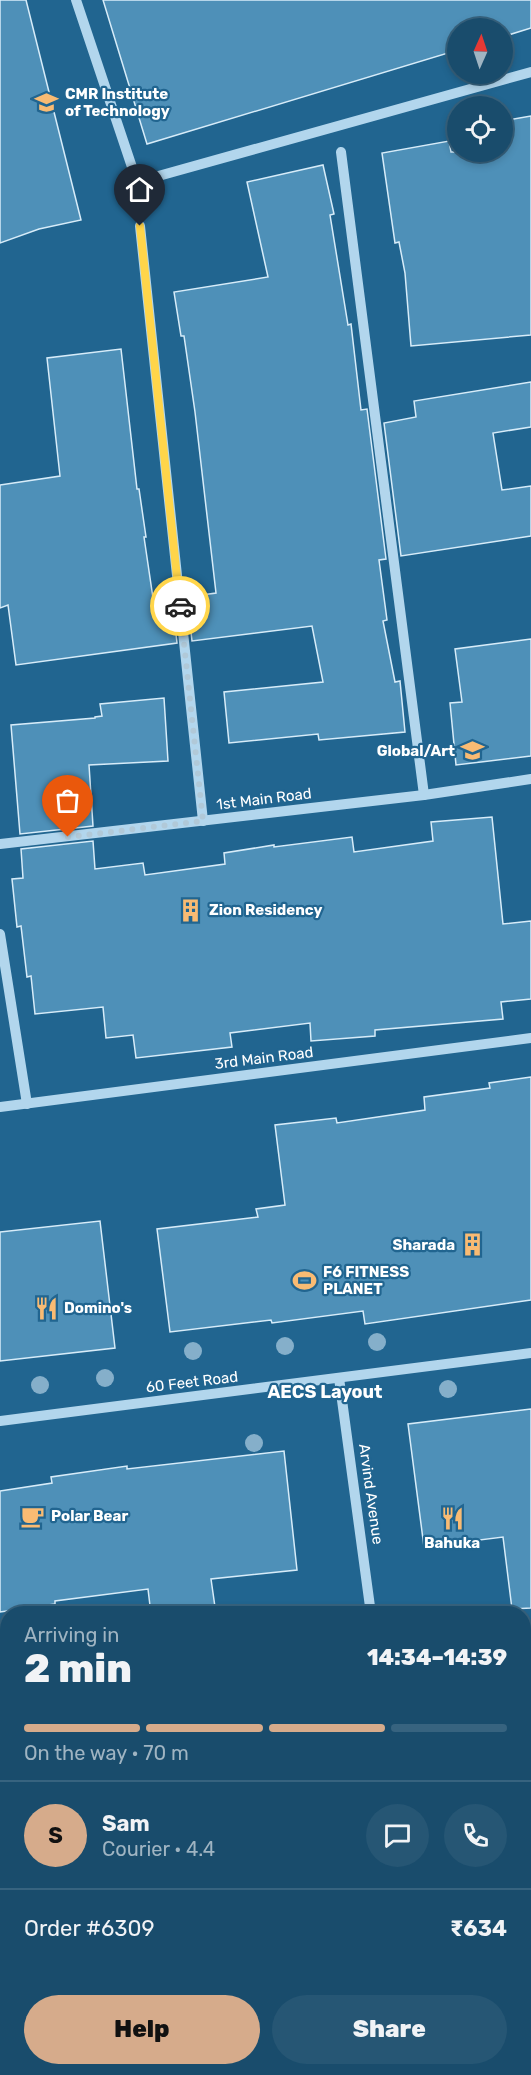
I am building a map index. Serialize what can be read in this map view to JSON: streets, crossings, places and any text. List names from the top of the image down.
{
  "streets": {
    "street": [
      "1st Main Road",
      "3rd Main Road",
      "60 Feet Road",
      "Arvind Avenue"
    ]
  },
  "crossings": [
    ["60 Feet Road", "Arvind Avenue"]
  ],
  "districts": ["AECS Layout"],
  "places": {
    "school or university": ["CMR Institute of Technology", "Global/Art"],
    "building": ["Zion Residency", "Sharada"],
    "sports": ["F6 FITNESS PLANET"],
    "restaurant": ["Domino's", "Bahuka"],
    "cafe": ["Polar Bear"]
  },
  "north": "top",
  "page": {
    "heading": ["2 min", "Arriving in", "14:34–14:39"],
    "panel": [
      "Sam",
      "Courier · 4.4",
      "Order #6309",
      "₹634"
    ],
    "bar": "On the way · 70 m",
    "round": "S",
    "buttons": ["Help", "Share"]
  }
}
